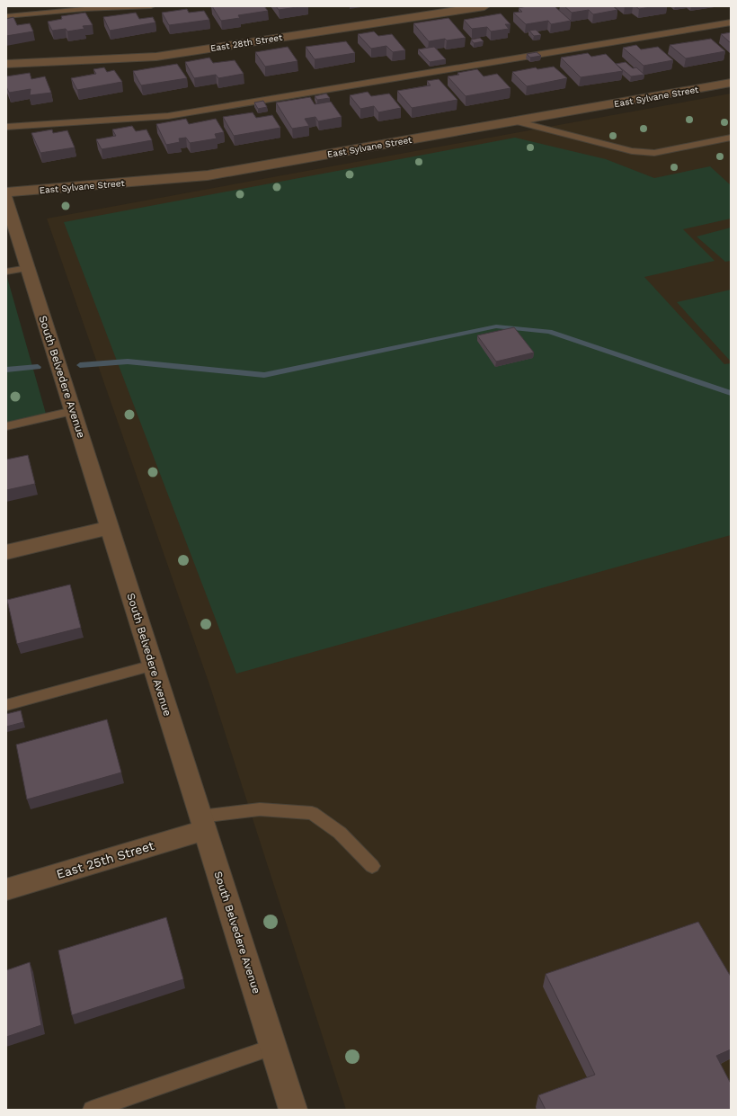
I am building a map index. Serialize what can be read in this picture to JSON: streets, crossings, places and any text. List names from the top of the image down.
{
  "streets": {
    "street": [
      "East 28th Street",
      "East Sylvane Street",
      "South Belvedere Avenue",
      "East 25th Street"
    ]
  },
  "crossings": [
    ["South Belvedere Avenue", "East 25th Street"]
  ]
}
